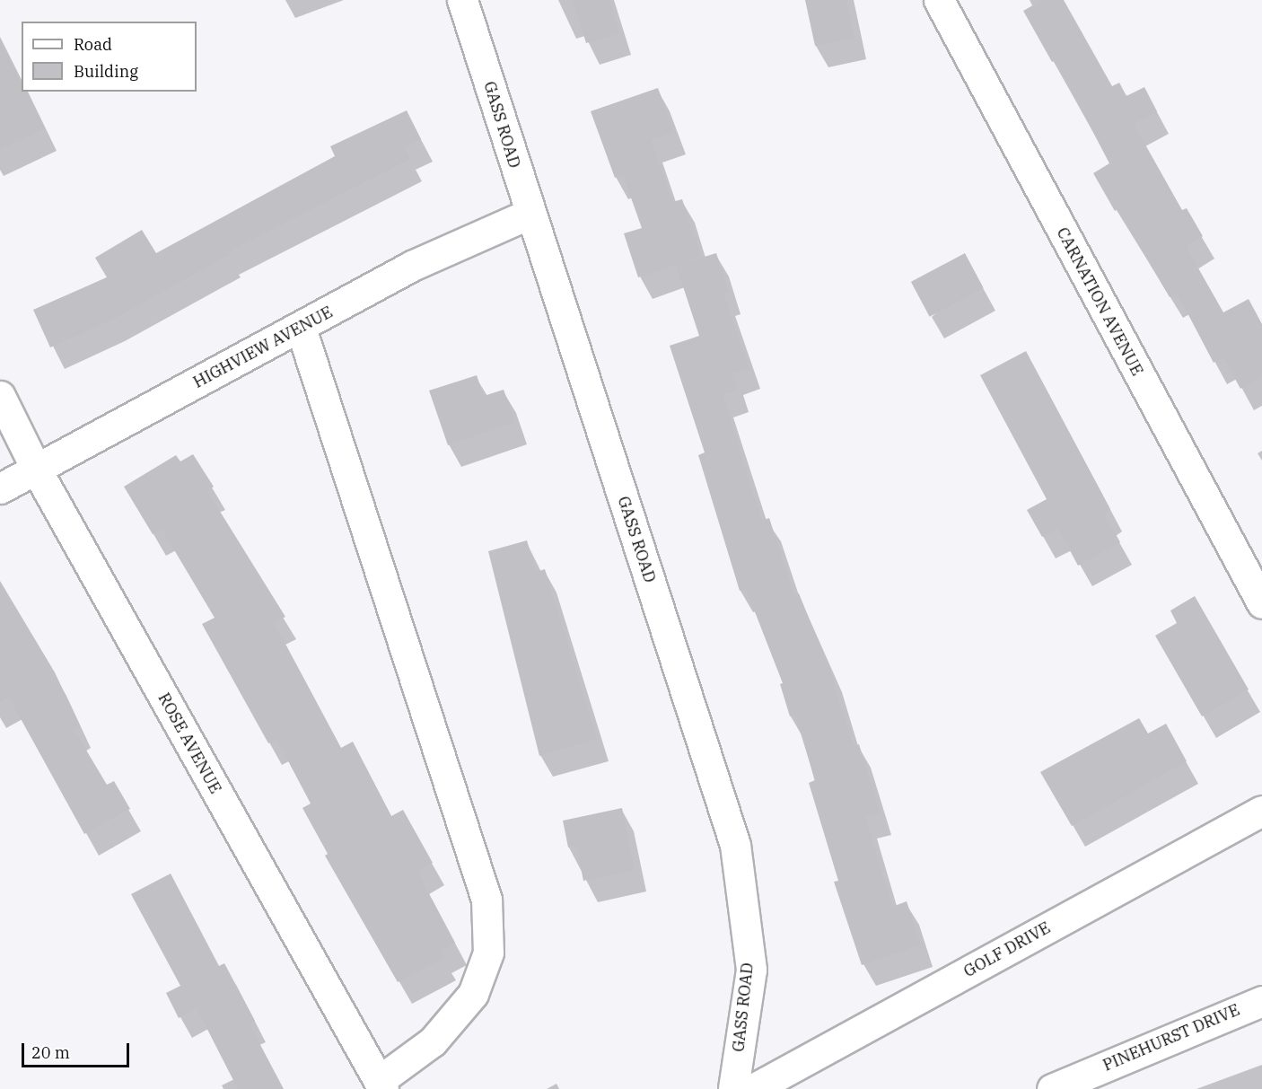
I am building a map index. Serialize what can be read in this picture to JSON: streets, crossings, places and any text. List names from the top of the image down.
{
  "streets": {
    "street": [
      "GASS ROAD",
      "CARNATION AVENUE",
      "HIGHVIEW AVENUE",
      "ROSE AVENUE",
      "GOLF DRIVE",
      "PINEHURST DRIVE"
    ]
  },
  "crossings": [
    ["GASS ROAD", "HIGHVIEW AVENUE"],
    ["HIGHVIEW AVENUE", "ROSE AVENUE"]
  ],
  "legend": ["Road", "Building"],
  "scale_bar": "20 m"
}
